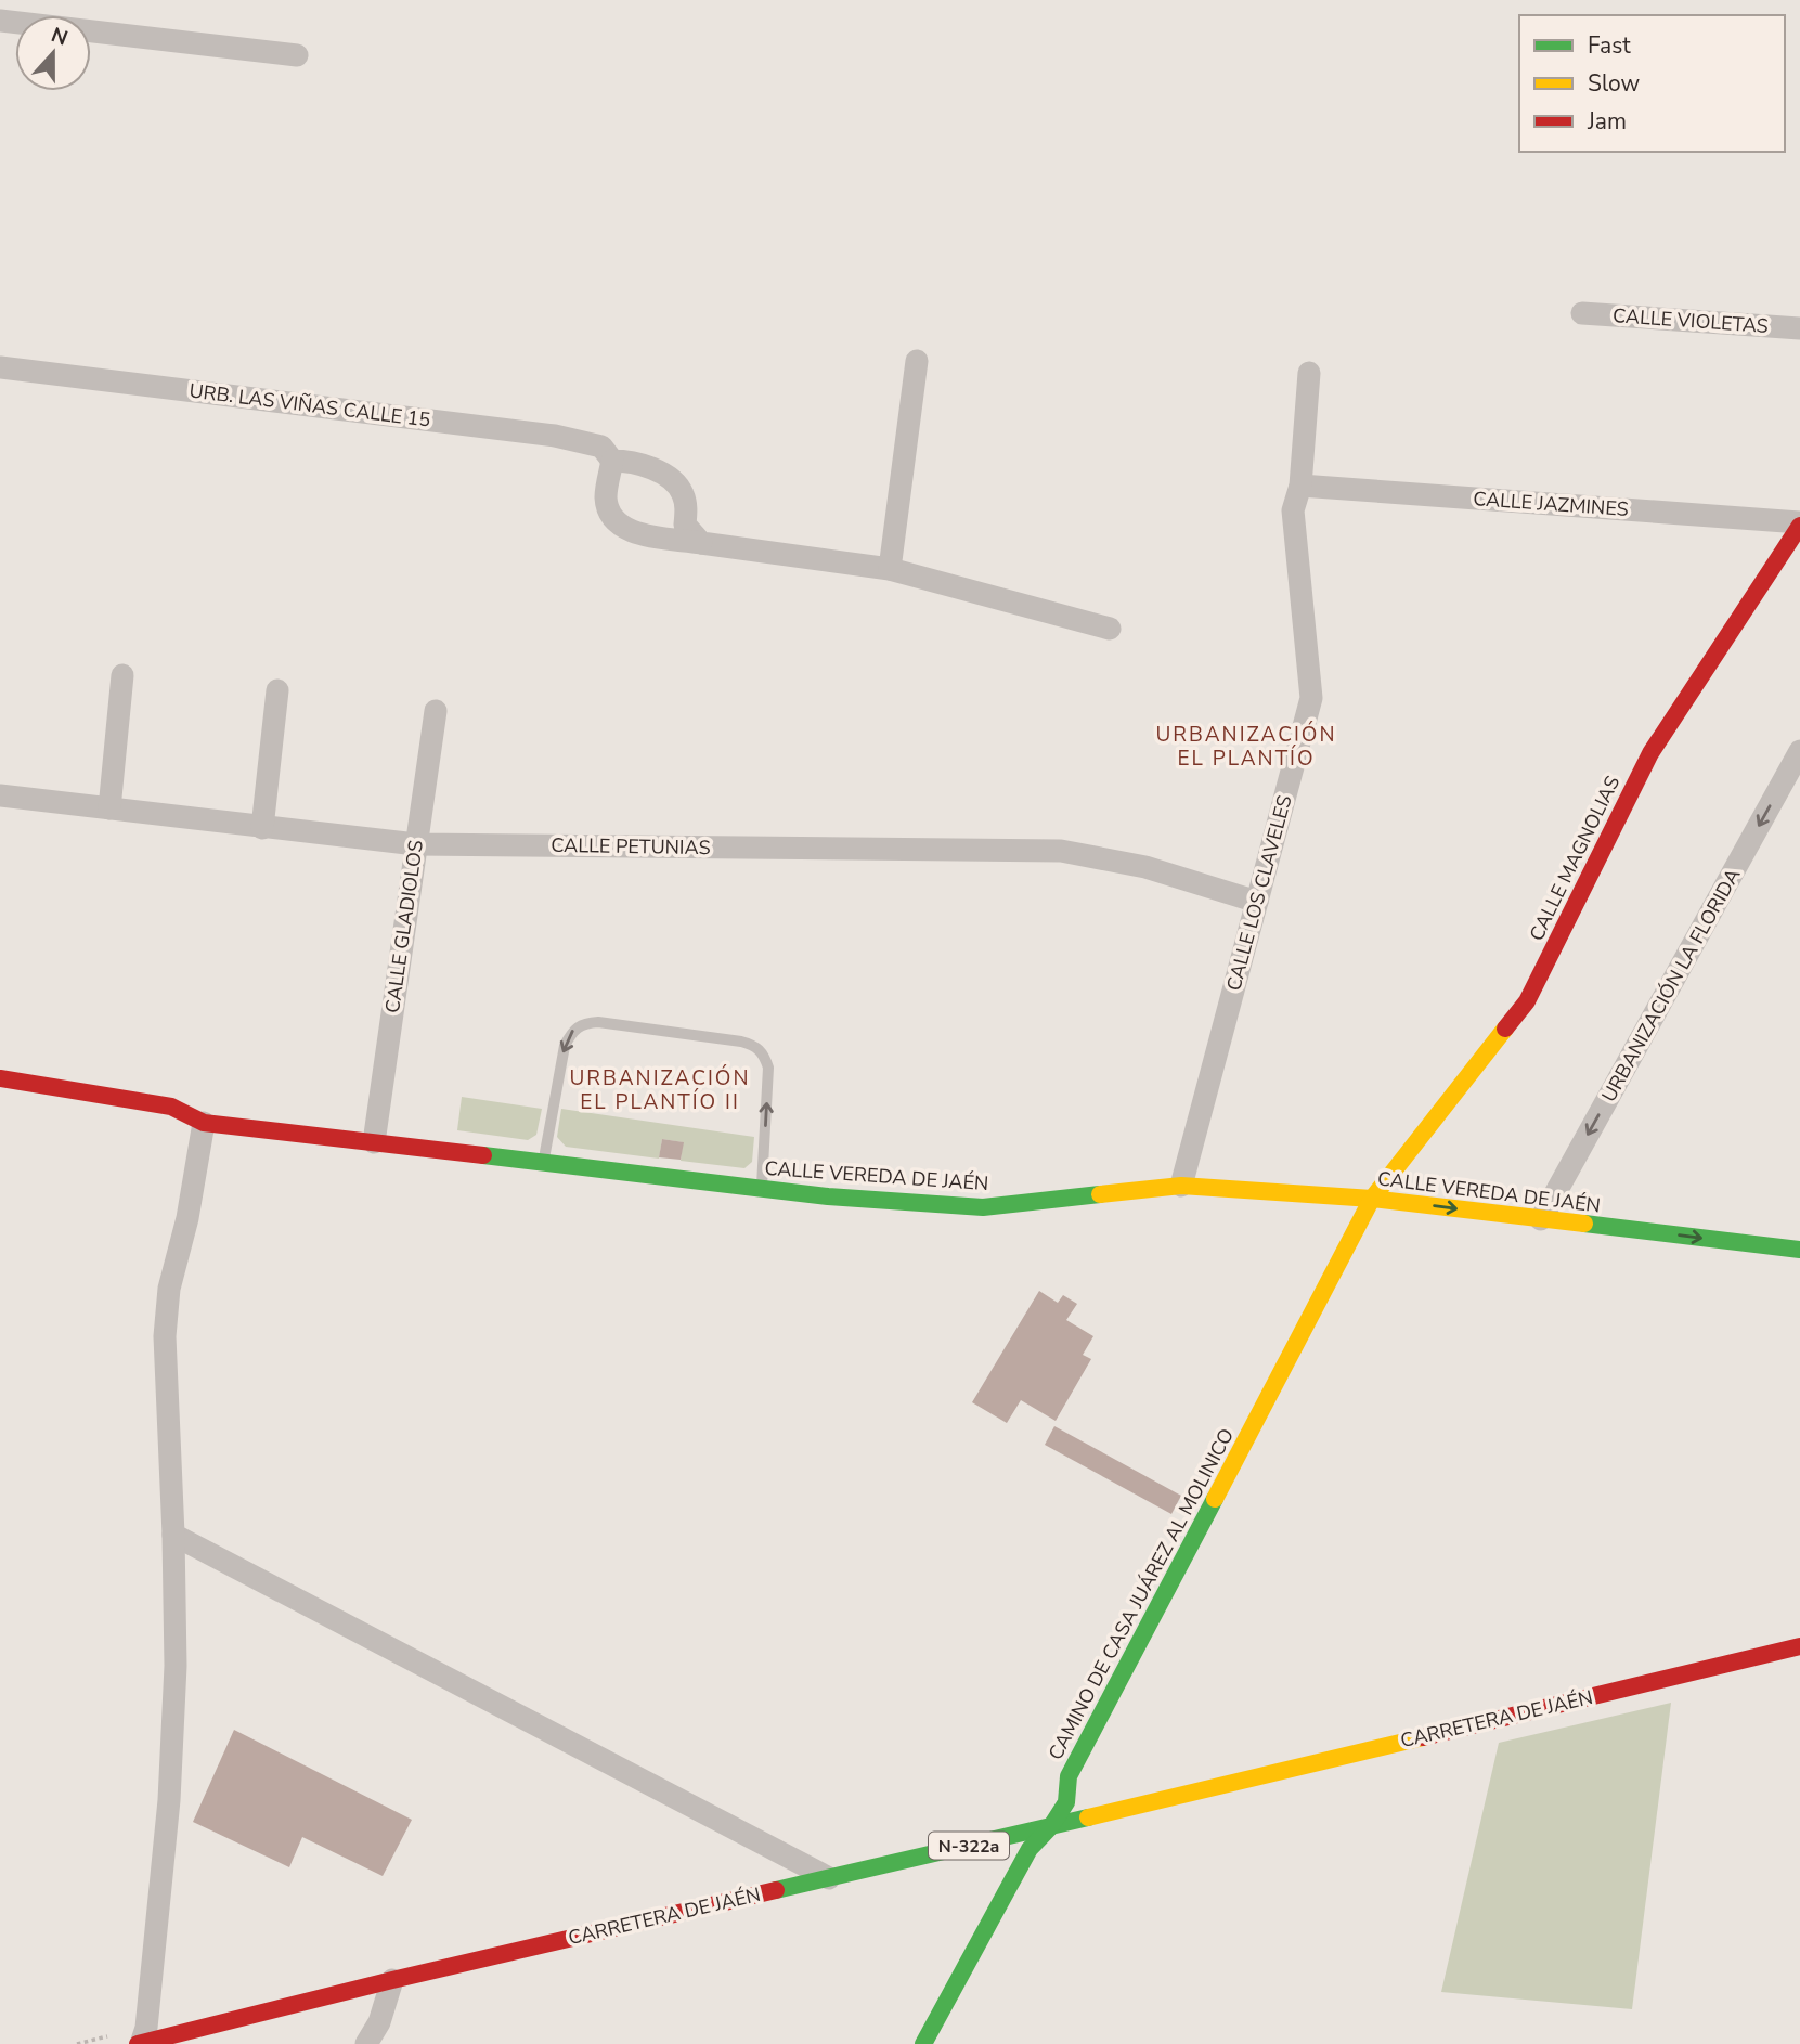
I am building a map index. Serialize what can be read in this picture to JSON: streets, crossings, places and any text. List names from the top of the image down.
{
  "streets": {
    "main road": [
      "CALLE MAGNOLIAS",
      "CALLE VEREDA DE JAÉN",
      "CAMINO DE CASA JUÁREZ AL MOLINICO",
      "CARRETERA DE JAÉN",
      "N-322a"
    ],
    "street": [
      "CALLE VIOLETAS",
      "URB. LAS VIÑAS CALLE 15",
      "CALLE JAZMINES",
      "CALLE PETUNIAS",
      "CALLE LOS CLAVELES",
      "CALLE GLADIOLOS",
      "URBANIZACIÓN LA FLORIDA"
    ]
  },
  "crossings": [
    ["CALLE JAZMINES", "CALLE MAGNOLIAS"],
    ["CALLE JAZMINES", "CALLE LOS CLAVELES"],
    ["CALLE PETUNIAS", "CALLE LOS CLAVELES"],
    ["CALLE PETUNIAS", "CALLE GLADIOLOS"],
    ["CALLE MAGNOLIAS", "CALLE VEREDA DE JAÉN"],
    ["CALLE MAGNOLIAS", "CAMINO DE CASA JUÁREZ AL MOLINICO"],
    ["CALLE LOS CLAVELES", "CALLE VEREDA DE JAÉN"],
    ["CALLE GLADIOLOS", "CALLE VEREDA DE JAÉN"],
    ["URBANIZACIÓN LA FLORIDA", "CALLE VEREDA DE JAÉN"],
    ["CALLE VEREDA DE JAÉN", "CAMINO DE CASA JUÁREZ AL MOLINICO"],
    ["CAMINO DE CASA JUÁREZ AL MOLINICO", "CARRETERA DE JAÉN"]
  ],
  "one_way": ["URBANIZACIÓN LA FLORIDA"],
  "districts": ["URBANIZACIÓN EL PLANTÍO", "URBANIZACIÓN EL PLANTÍO II"],
  "legend": ["Fast", "Slow", "Jam"],
  "north": "top"
}
